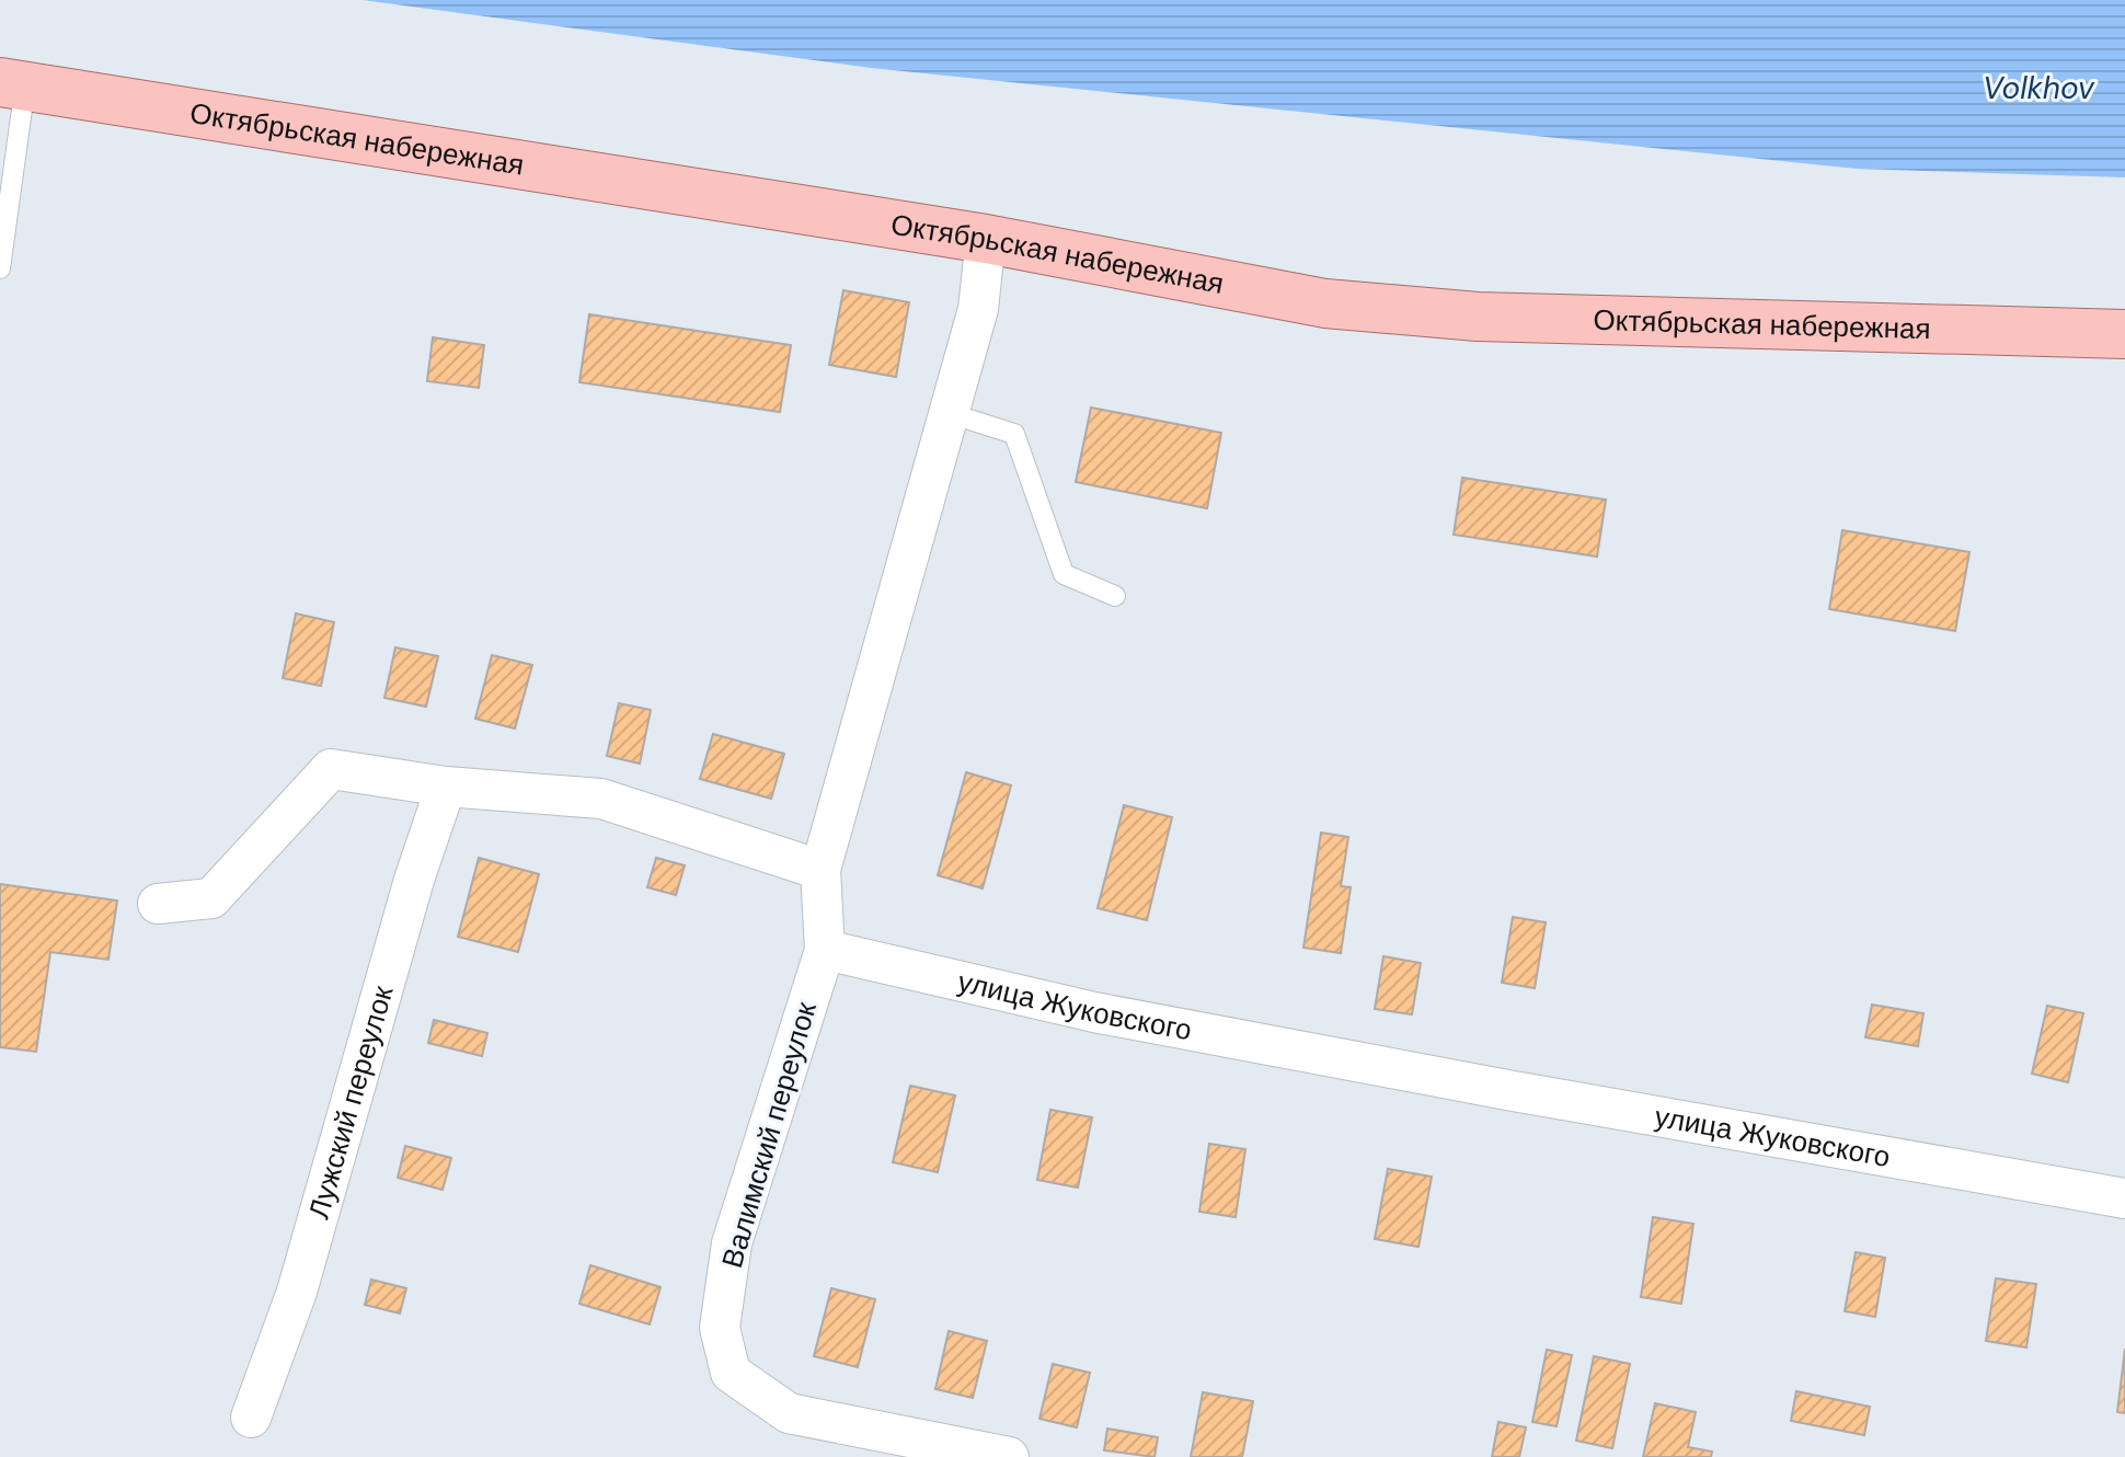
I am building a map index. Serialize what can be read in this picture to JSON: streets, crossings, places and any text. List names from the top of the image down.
{
  "streets": {
    "main road": ["Октябрьская набережная"],
    "street": ["улица Жуковского", "Лужский переулок", "Валимский переулок"]
  },
  "crossings": [
    ["улица Жуковского", "Валимский переулок"]
  ],
  "water": ["Volkhov"]
}
